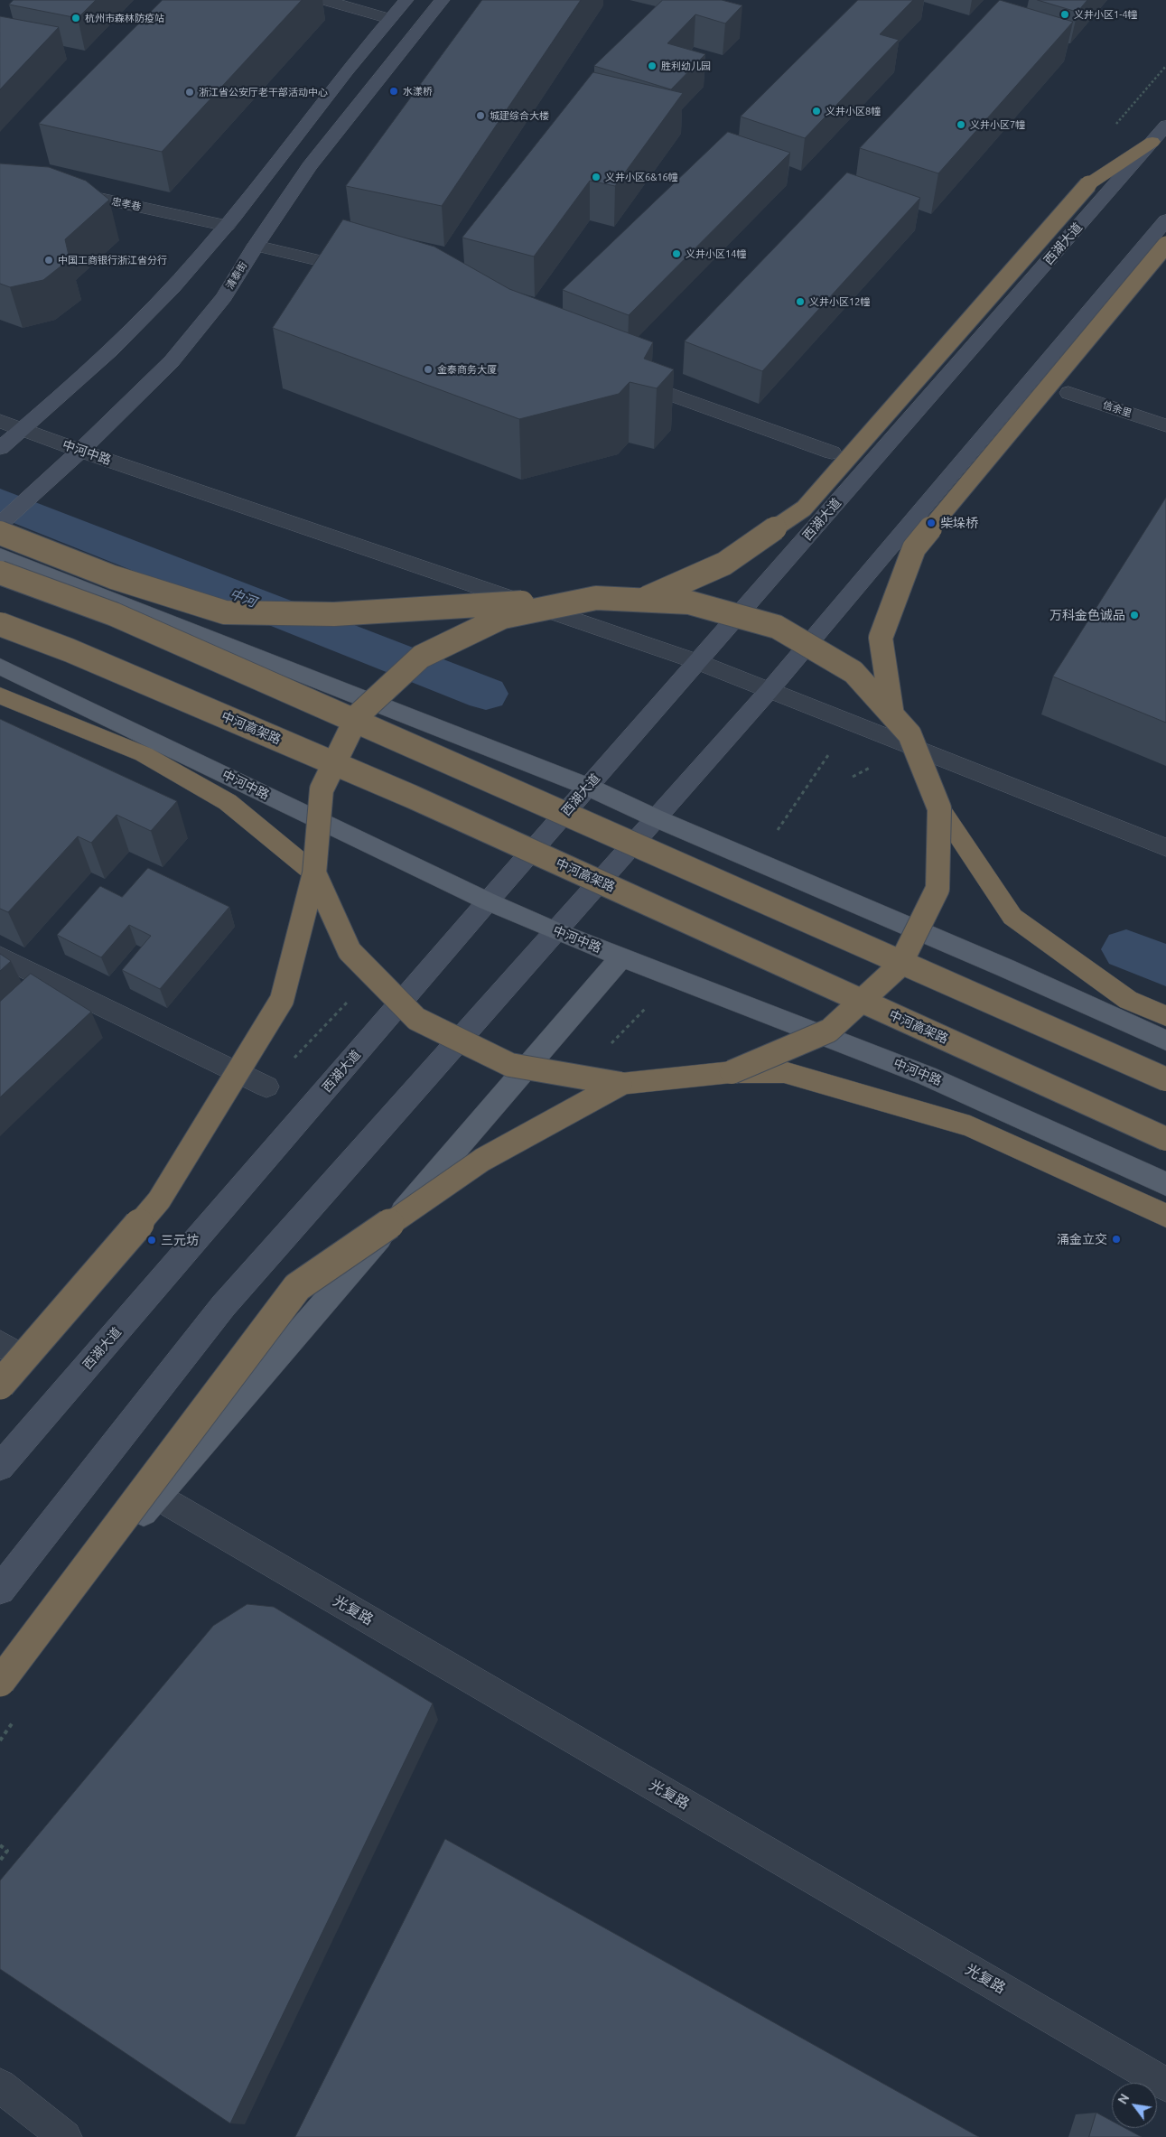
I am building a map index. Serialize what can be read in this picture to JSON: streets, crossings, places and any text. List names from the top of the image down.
{
  "streets": {
    "highway": ["中河高架路"],
    "main road": ["西湖大道", "清泰街", "中河中路"],
    "street": ["忠孝巷", "信余里", "光复路"]
  },
  "crossings": [
    ["西湖大道", "中河中路"],
    ["清泰街", "中河中路"]
  ],
  "water": ["中河"],
  "places": [
    "义井小区1-4幢",
    "杭州市森林防疫站",
    "胜利幼儿园",
    "水漾桥",
    "浙江省公安厅老干部活动中心",
    "义井小区8幢",
    "城建综合大楼",
    "义井小区7幢",
    "义井小区6&16幢",
    "义井小区14幢",
    "中国工商银行浙江省分行",
    "义井小区12幢",
    "金泰商务大厦",
    "柴垛桥",
    "万科金色诚品",
    "涌金立交",
    "三元坊"
  ],
  "north": "top left"
}
